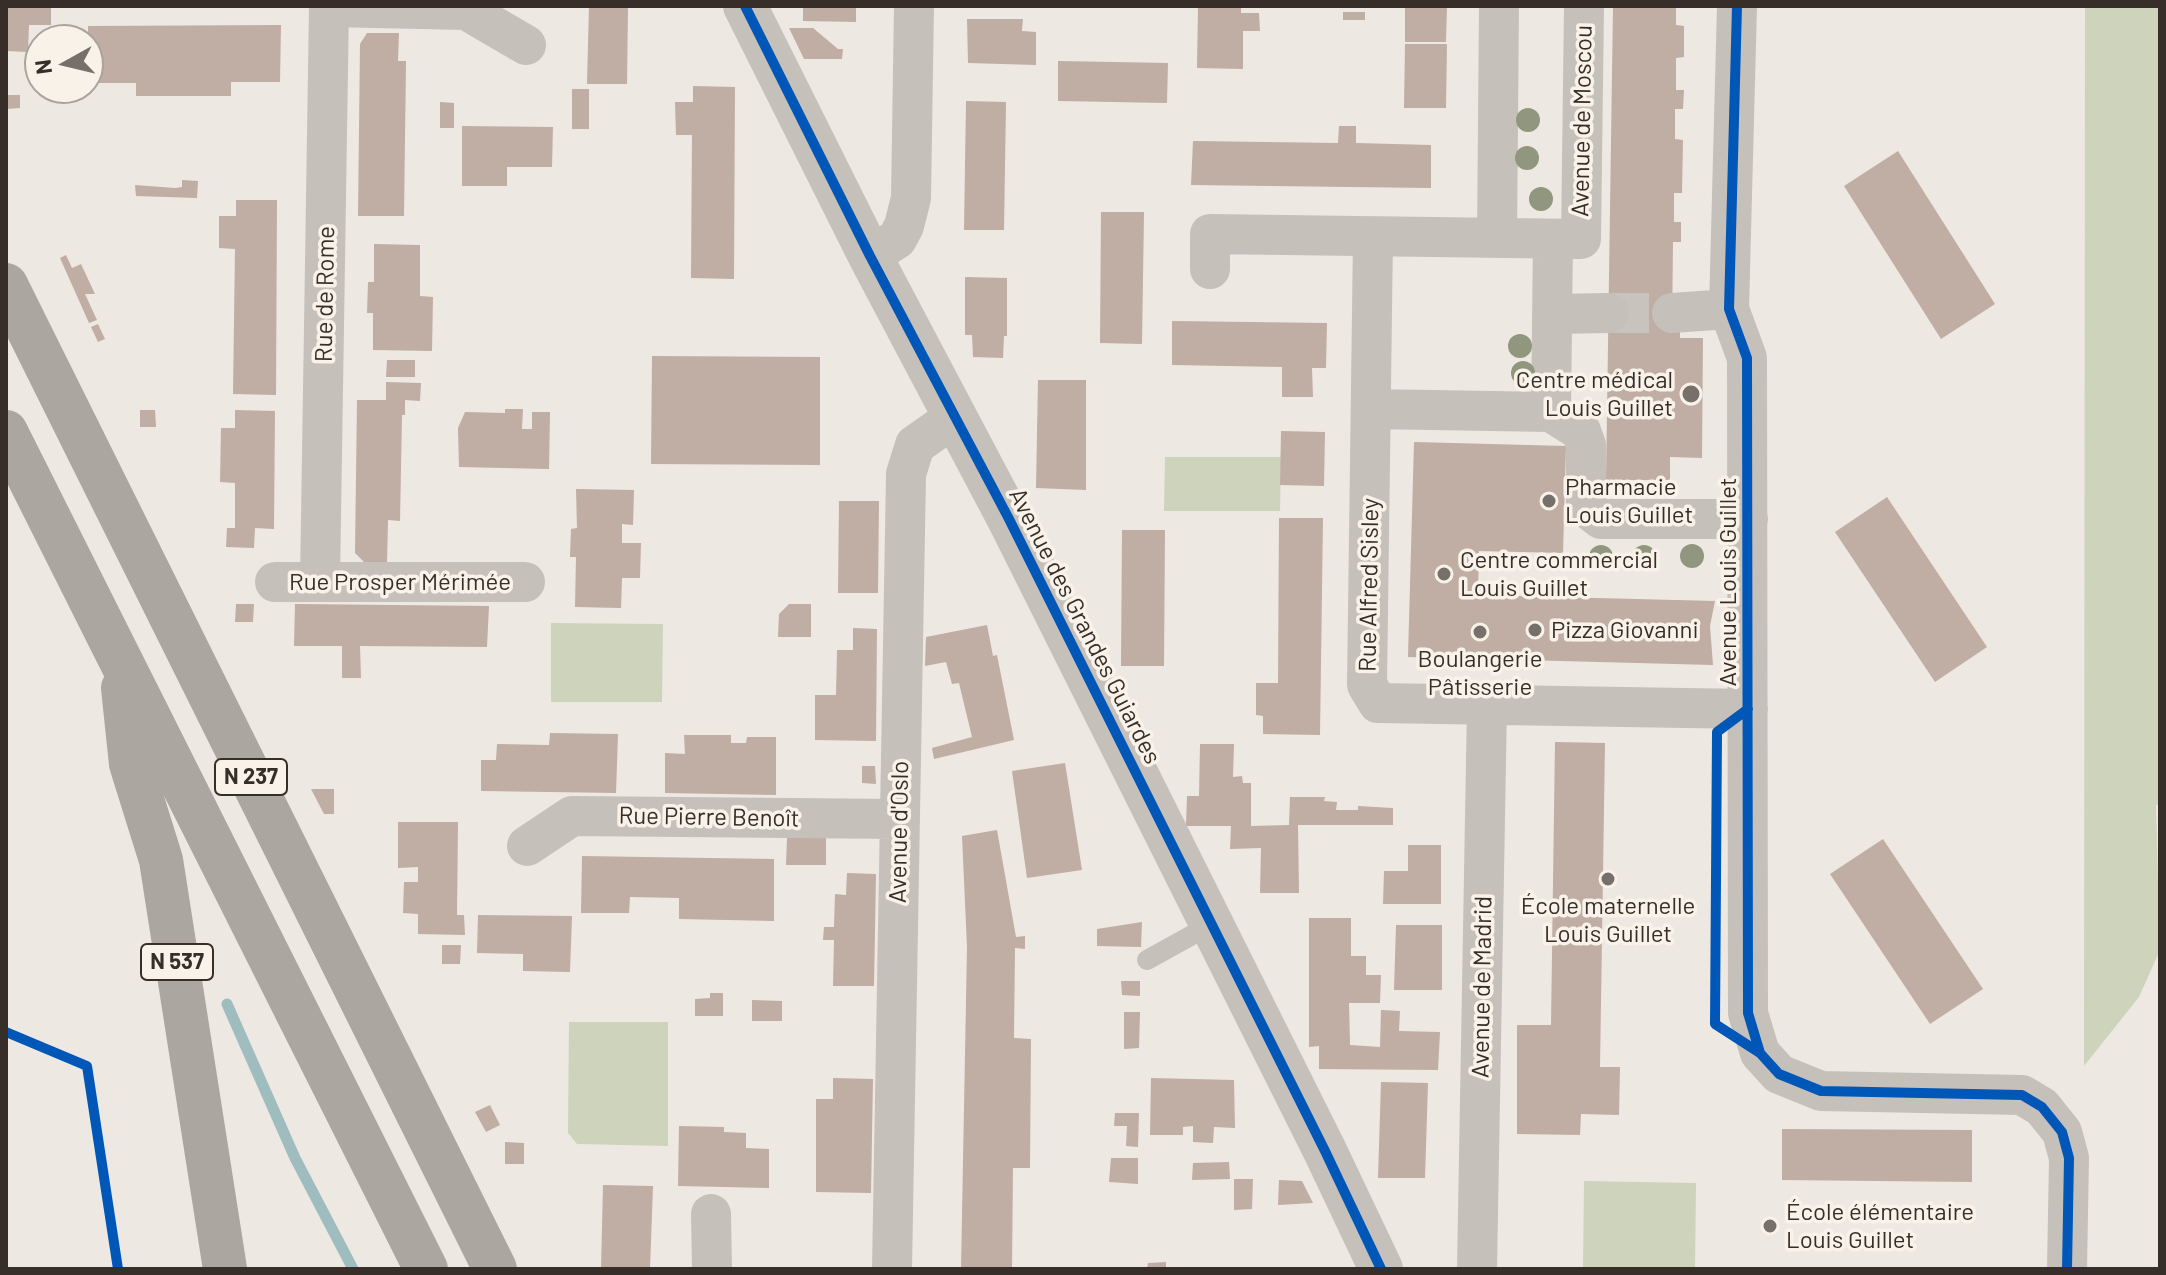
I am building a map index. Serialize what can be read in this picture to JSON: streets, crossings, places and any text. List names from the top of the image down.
{
  "streets": {
    "highway": ["N 237", "N 537"],
    "street": [
      "Avenue de Moscou",
      "Rue de Rome",
      "Rue Prosper Mérimée",
      "Avenue Louis Guillet",
      "Rue Alfred Sisley",
      "Avenue des Grandes Guiardes",
      "Rue Pierre Benoît",
      "Avenue d'Oslo",
      "Avenue de Madrid"
    ]
  },
  "crossings": [
    ["Rue de Rome", "Rue Prosper Mérimée"],
    ["Avenue Louis Guillet", "Rue Alfred Sisley"],
    ["Rue Alfred Sisley", "Avenue de Madrid"],
    ["Avenue des Grandes Guiardes", "Avenue d'Oslo"],
    ["N 237", "N 537"],
    ["Rue Pierre Benoît", "Avenue d'Oslo"]
  ],
  "places": [
    "Centre médical Louis Guillet",
    "Pharmacie Louis Guillet",
    "Centre commercial Louis Guillet",
    "Pizza Giovanni",
    "Boulangerie Pâtisserie",
    "École maternelle Louis Guillet",
    "École élémentaire Louis Guillet"
  ],
  "north": "left"
}
